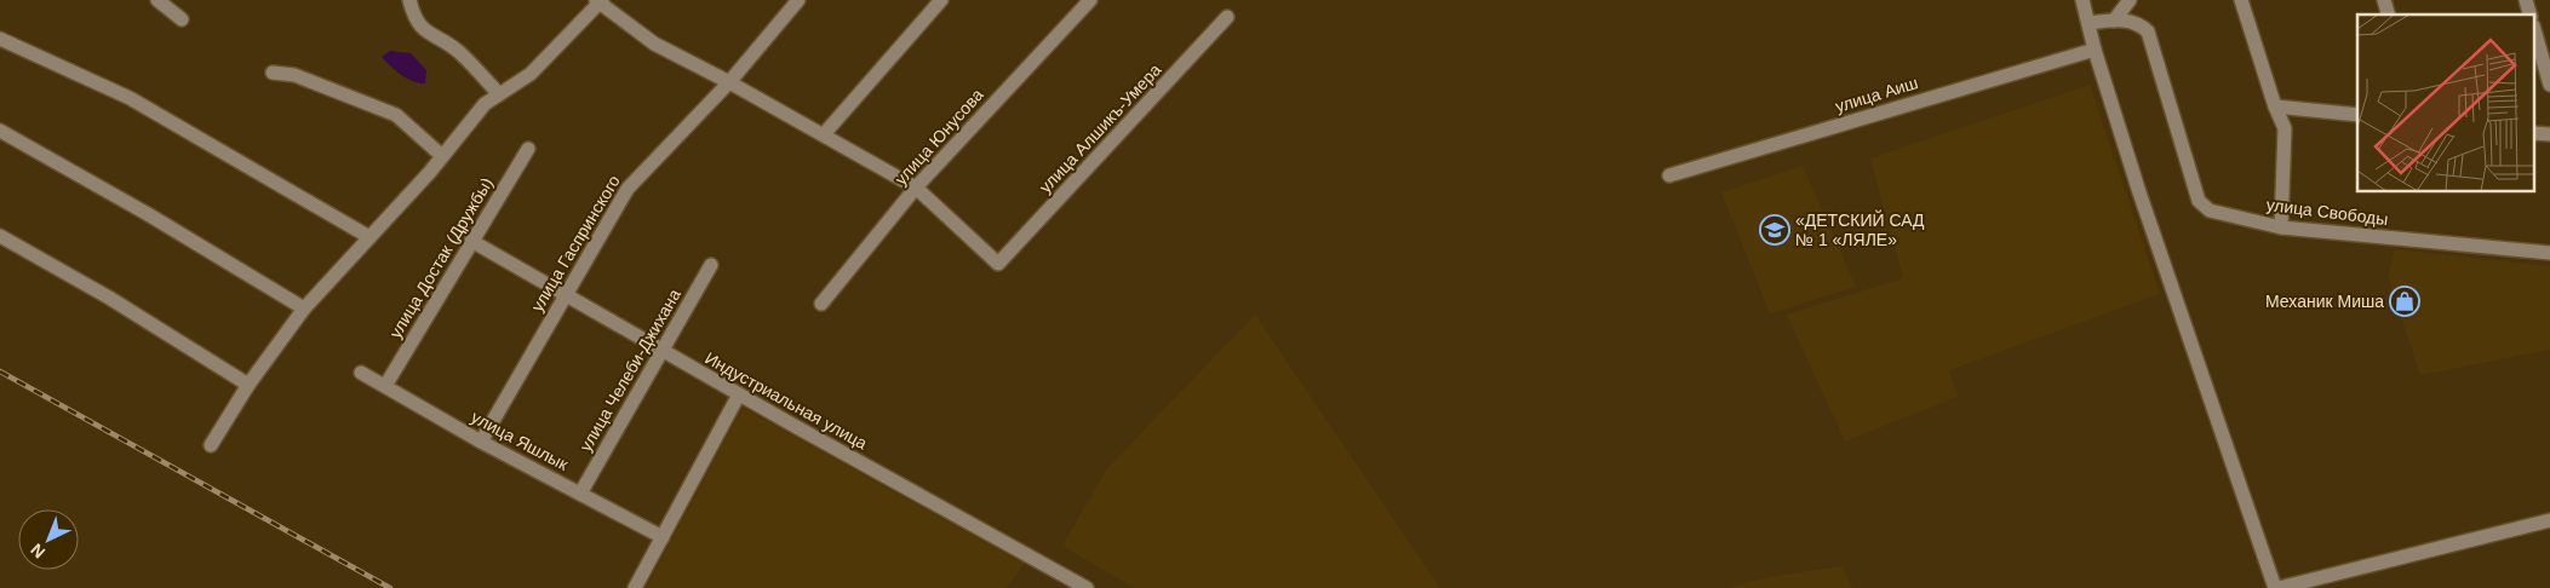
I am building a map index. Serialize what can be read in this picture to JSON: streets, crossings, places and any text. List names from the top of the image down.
{
  "streets": {
    "street": [
      "улица Аиш",
      "улица Алшикъ-Умера",
      "улица Юнусова",
      "улица Свободы",
      "улица Гаспринского",
      "улица Достак (Дружбы)",
      "улица Челеби-Джихана",
      "Индустриальная улица",
      "улица Яшлык"
    ]
  },
  "crossings": [
    ["улица Алшикъ-Умера", "улица Юнусова"],
    ["улица Гаспринского", "Индустриальная улица"],
    ["улица Гаспринского", "улица Яшлык"],
    ["улица Достак (Дружбы)", "Индустриальная улица"],
    ["улица Достак (Дружбы)", "улица Яшлык"],
    ["улица Челеби-Джихана", "Индустриальная улица"],
    ["улица Челеби-Джихана", "улица Яшлык"]
  ],
  "places": {
    "school or university": ["«ДЕТСКИЙ САД № 1 «ЛЯЛЕ»"],
    "shop": ["Механик Миша"]
  },
  "north": "bottom left"
}
